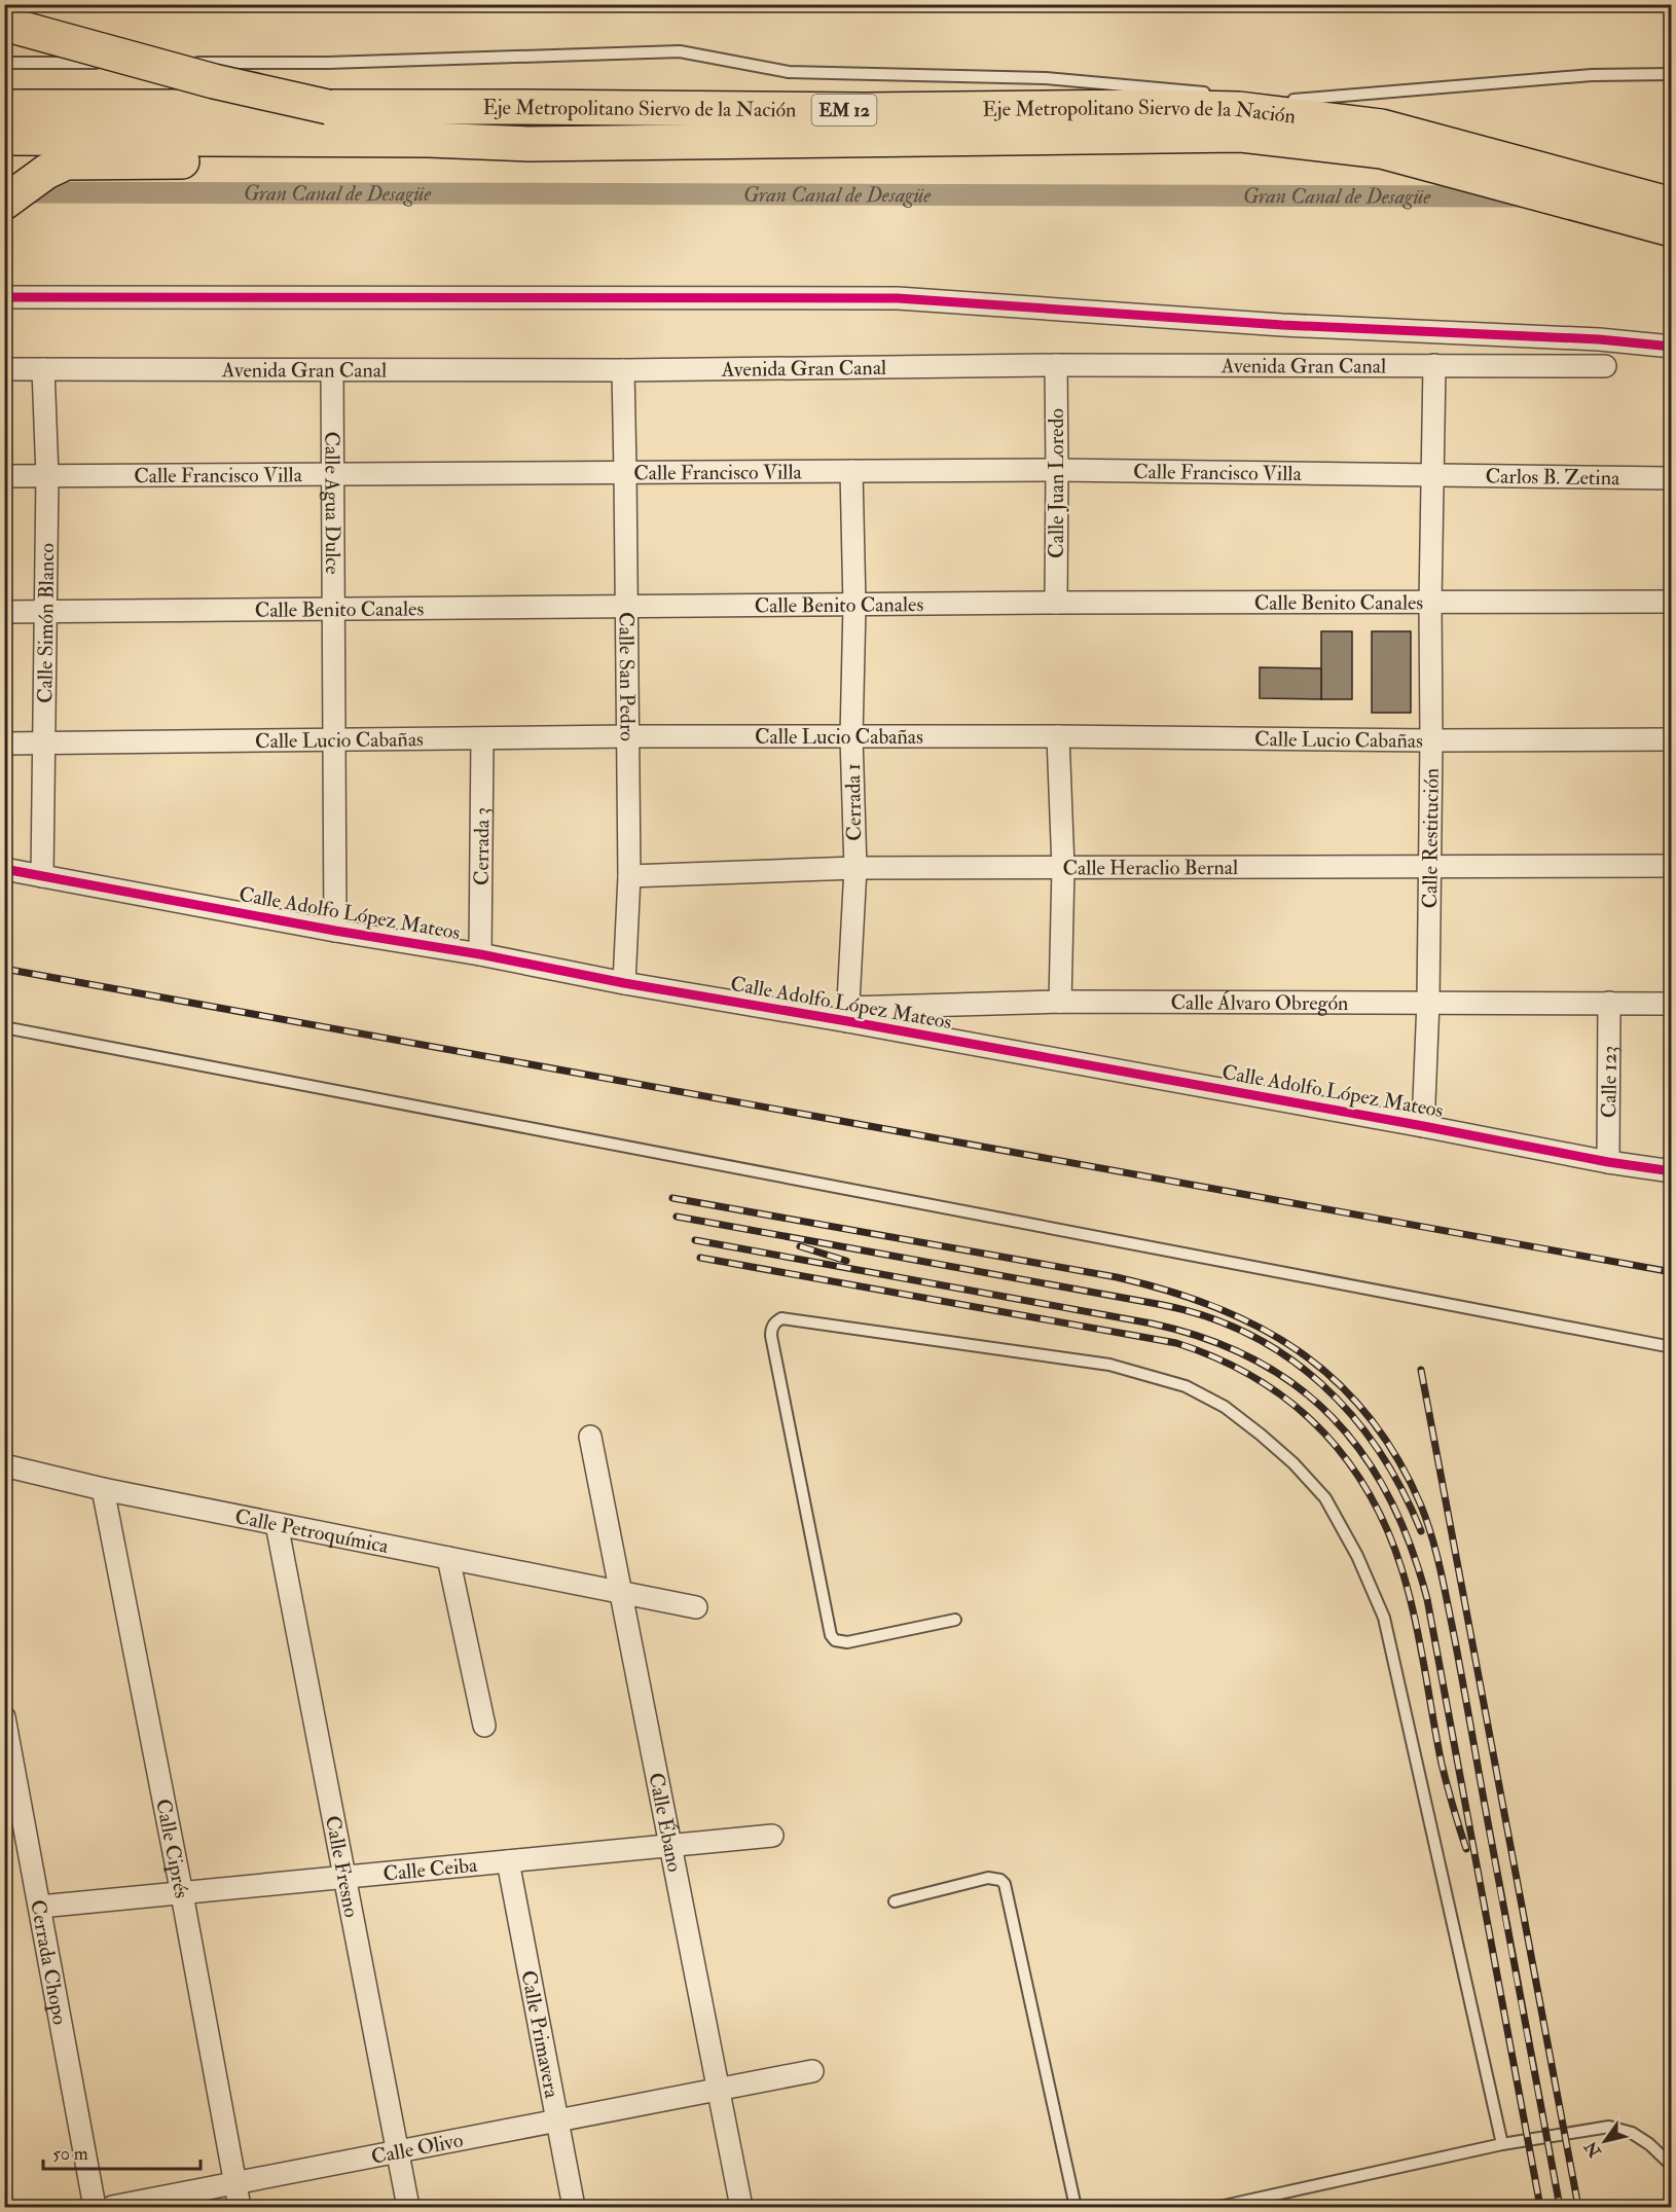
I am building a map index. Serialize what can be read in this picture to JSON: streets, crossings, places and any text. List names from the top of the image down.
{
  "streets": {
    "highway": ["Eje Metropolitano Siervo de la Nación", "EM 12"],
    "street": [
      "Avenida Gran Canal",
      "Calle Francisco Villa",
      "Carlos B. Zetina",
      "Calle Juan Loredo",
      "Calle Agua Dulce",
      "Calle Benito Canales",
      "Calle Simón Blanco",
      "Calle San Pedro",
      "Calle Lucio Cabañas",
      "Cerrada 1",
      "Calle Restitución",
      "Cerrada 3",
      "Calle Heraclio Bernal",
      "Calle Adolfo López Mateos",
      "Calle Álvaro Obregón",
      "Calle 123",
      "Calle Petroquímica",
      "Calle Ébano",
      "Calle Ciprés",
      "Calle Fresno",
      "Calle Ceiba",
      "Cerrada Chopo",
      "Calle Primavera",
      "Calle Olivo"
    ]
  },
  "crossings": [
    ["Avenida Gran Canal", "Calle Juan Loredo"],
    ["Avenida Gran Canal", "Calle Agua Dulce"],
    ["Avenida Gran Canal", "Calle Simón Blanco"],
    ["Avenida Gran Canal", "Calle San Pedro"],
    ["Avenida Gran Canal", "Calle Restitución"],
    ["Calle Francisco Villa", "Carlos B. Zetina"],
    ["Calle Francisco Villa", "Calle Juan Loredo"],
    ["Calle Francisco Villa", "Calle Agua Dulce"],
    ["Calle Francisco Villa", "Calle Simón Blanco"],
    ["Calle Francisco Villa", "Calle San Pedro"],
    ["Calle Francisco Villa", "Cerrada 1"],
    ["Calle Francisco Villa", "Calle Restitución"],
    ["Carlos B. Zetina", "Calle Restitución"],
    ["Calle Juan Loredo", "Calle Benito Canales"],
    ["Calle Agua Dulce", "Calle Benito Canales"],
    ["Calle Agua Dulce", "Calle Lucio Cabañas"],
    ["Calle Agua Dulce", "Calle Adolfo López Mateos"],
    ["Calle Benito Canales", "Calle Simón Blanco"],
    ["Calle Benito Canales", "Calle San Pedro"],
    ["Calle Benito Canales", "Cerrada 1"],
    ["Calle Benito Canales", "Calle Restitución"],
    ["Calle Simón Blanco", "Calle Lucio Cabañas"],
    ["Calle Simón Blanco", "Calle Adolfo López Mateos"],
    ["Calle San Pedro", "Calle Lucio Cabañas"],
    ["Calle San Pedro", "Calle Heraclio Bernal"],
    ["Calle San Pedro", "Calle Adolfo López Mateos"],
    ["Calle Lucio Cabañas", "Cerrada 1"],
    ["Calle Lucio Cabañas", "Calle Restitución"],
    ["Calle Lucio Cabañas", "Cerrada 3"],
    ["Cerrada 1", "Calle Heraclio Bernal"],
    ["Cerrada 1", "Calle Adolfo López Mateos"],
    ["Cerrada 1", "Calle Álvaro Obregón"],
    ["Calle Restitución", "Calle Heraclio Bernal"],
    ["Calle Restitución", "Calle Adolfo López Mateos"],
    ["Calle Restitución", "Calle Álvaro Obregón"],
    ["Cerrada 3", "Calle Adolfo López Mateos"],
    ["Calle Adolfo López Mateos", "Calle Álvaro Obregón"],
    ["Calle Adolfo López Mateos", "Calle 123"],
    ["Calle Álvaro Obregón", "Calle 123"],
    ["Calle Petroquímica", "Calle Ébano"],
    ["Calle Petroquímica", "Calle Ciprés"],
    ["Calle Petroquímica", "Calle Fresno"],
    ["Calle Ébano", "Calle Ceiba"],
    ["Calle Ébano", "Calle Olivo"],
    ["Calle Ciprés", "Calle Ceiba"],
    ["Calle Ciprés", "Calle Olivo"],
    ["Calle Fresno", "Calle Ceiba"],
    ["Calle Fresno", "Calle Olivo"],
    ["Calle Ceiba", "Cerrada Chopo"],
    ["Calle Ceiba", "Calle Primavera"],
    ["Calle Primavera", "Calle Olivo"]
  ],
  "water": ["Gran Canal de Desagüe"],
  "scale_bar": "50 m",
  "north": "bottom left"
}
